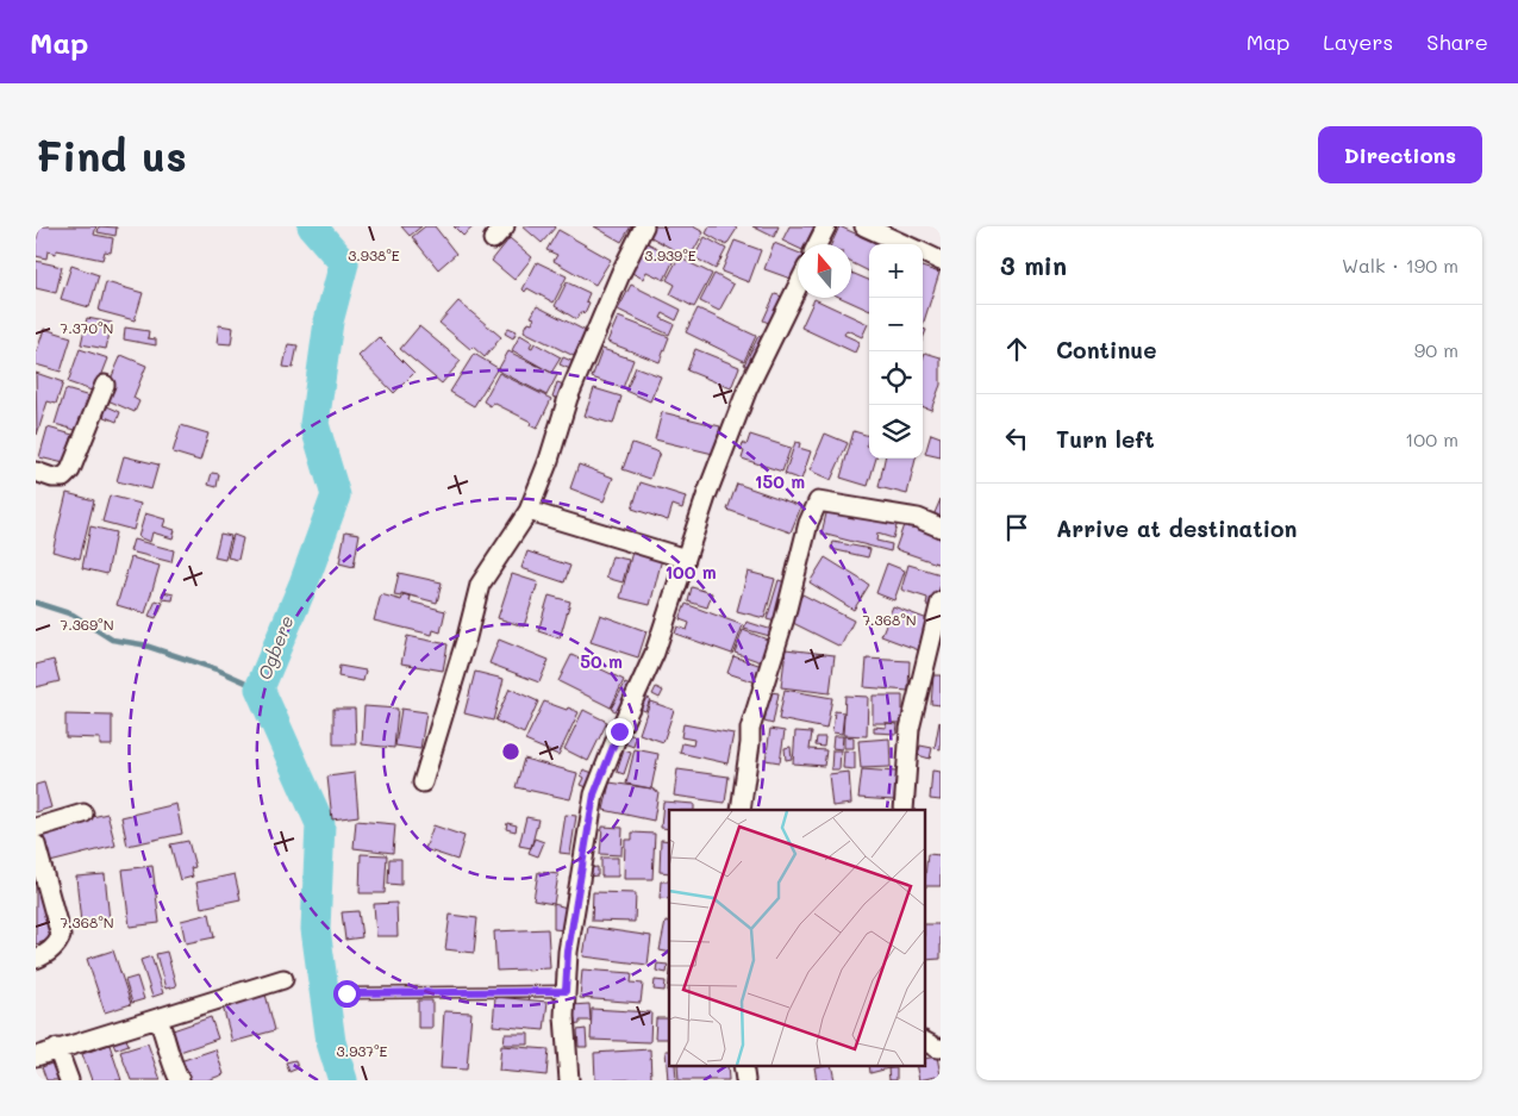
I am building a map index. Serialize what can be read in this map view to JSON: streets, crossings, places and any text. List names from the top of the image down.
{
  "water": ["Ogbere"],
  "north": "top",
  "page": {
    "header": "Map",
    "nav": ["Map", "Layers", "Share"],
    "buttons": "Directions",
    "title": "Find us",
    "heading": ["3 min", "Walk · 190 m"],
    "map_buttons": ["+", "−"],
    "list": [
      ["Continue", "90 m"],
      ["Turn left", "100 m"],
      "Arrive at destination"
    ]
  },
  "coordinates": [
    "3.938°E",
    "3.939°E",
    "7.370°N",
    "7.368°N",
    "7.369°N",
    "3.937°E"
  ],
  "rings": ["150 m", "100 m", "50 m"]
}
